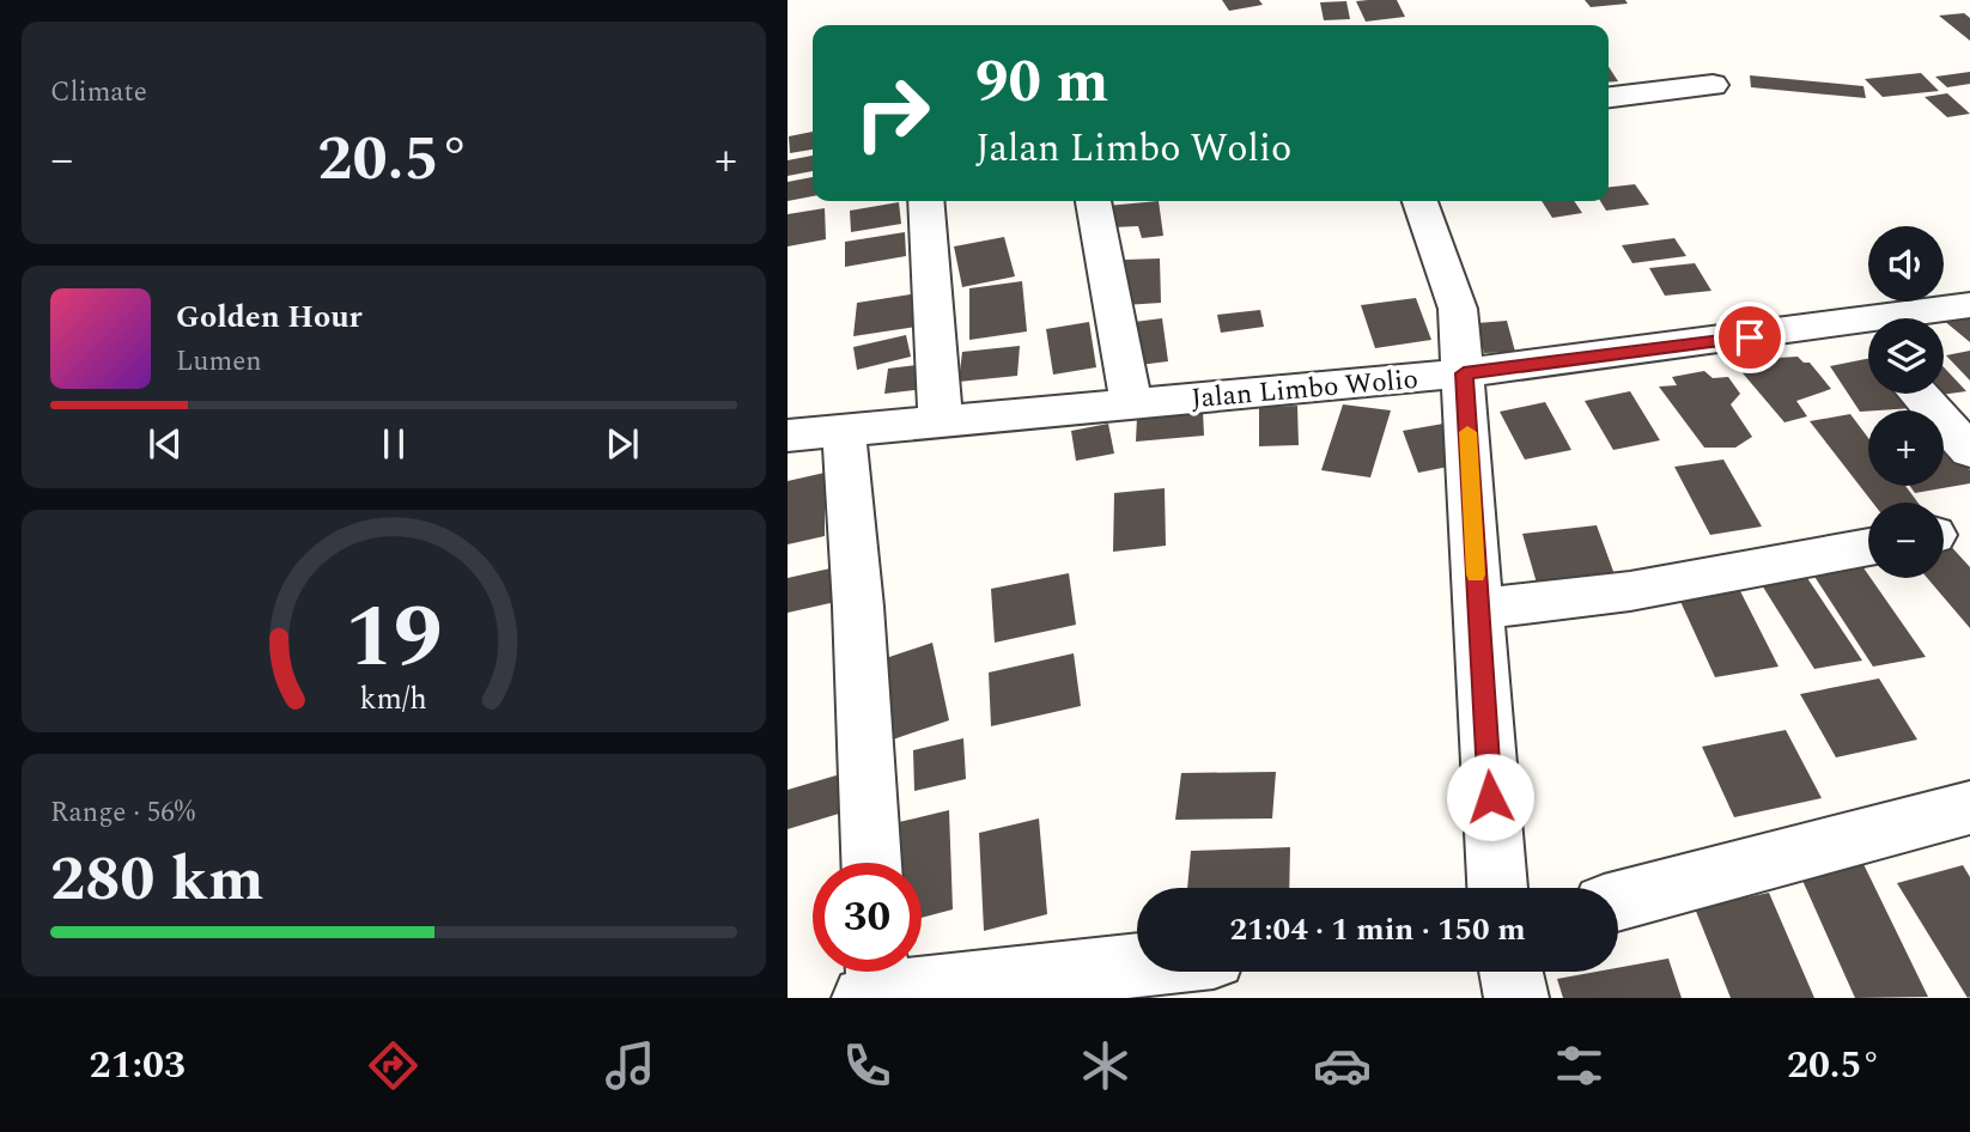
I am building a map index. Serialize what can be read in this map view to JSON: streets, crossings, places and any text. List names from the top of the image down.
{
  "streets": {
    "street": ["Jalan Limbo Wolio"]
  },
  "page": {
    "tile": [
      "Climate",
      ["Range · 56%", "280 km"]
    ],
    "turn": ["90 m", "Jalan Limbo Wolio"],
    "heat": ["−", "20.5°", "+"],
    "map_buttons": ["+", "−"],
    "song": ["Golden Hour", "Lumen"],
    "limit": "30",
    "trip": "21:04 · 1 min · 150 m",
    "tabs": ["21:03", "20.5°"],
    "gauge": ["19", "km/h"]
  }
}
